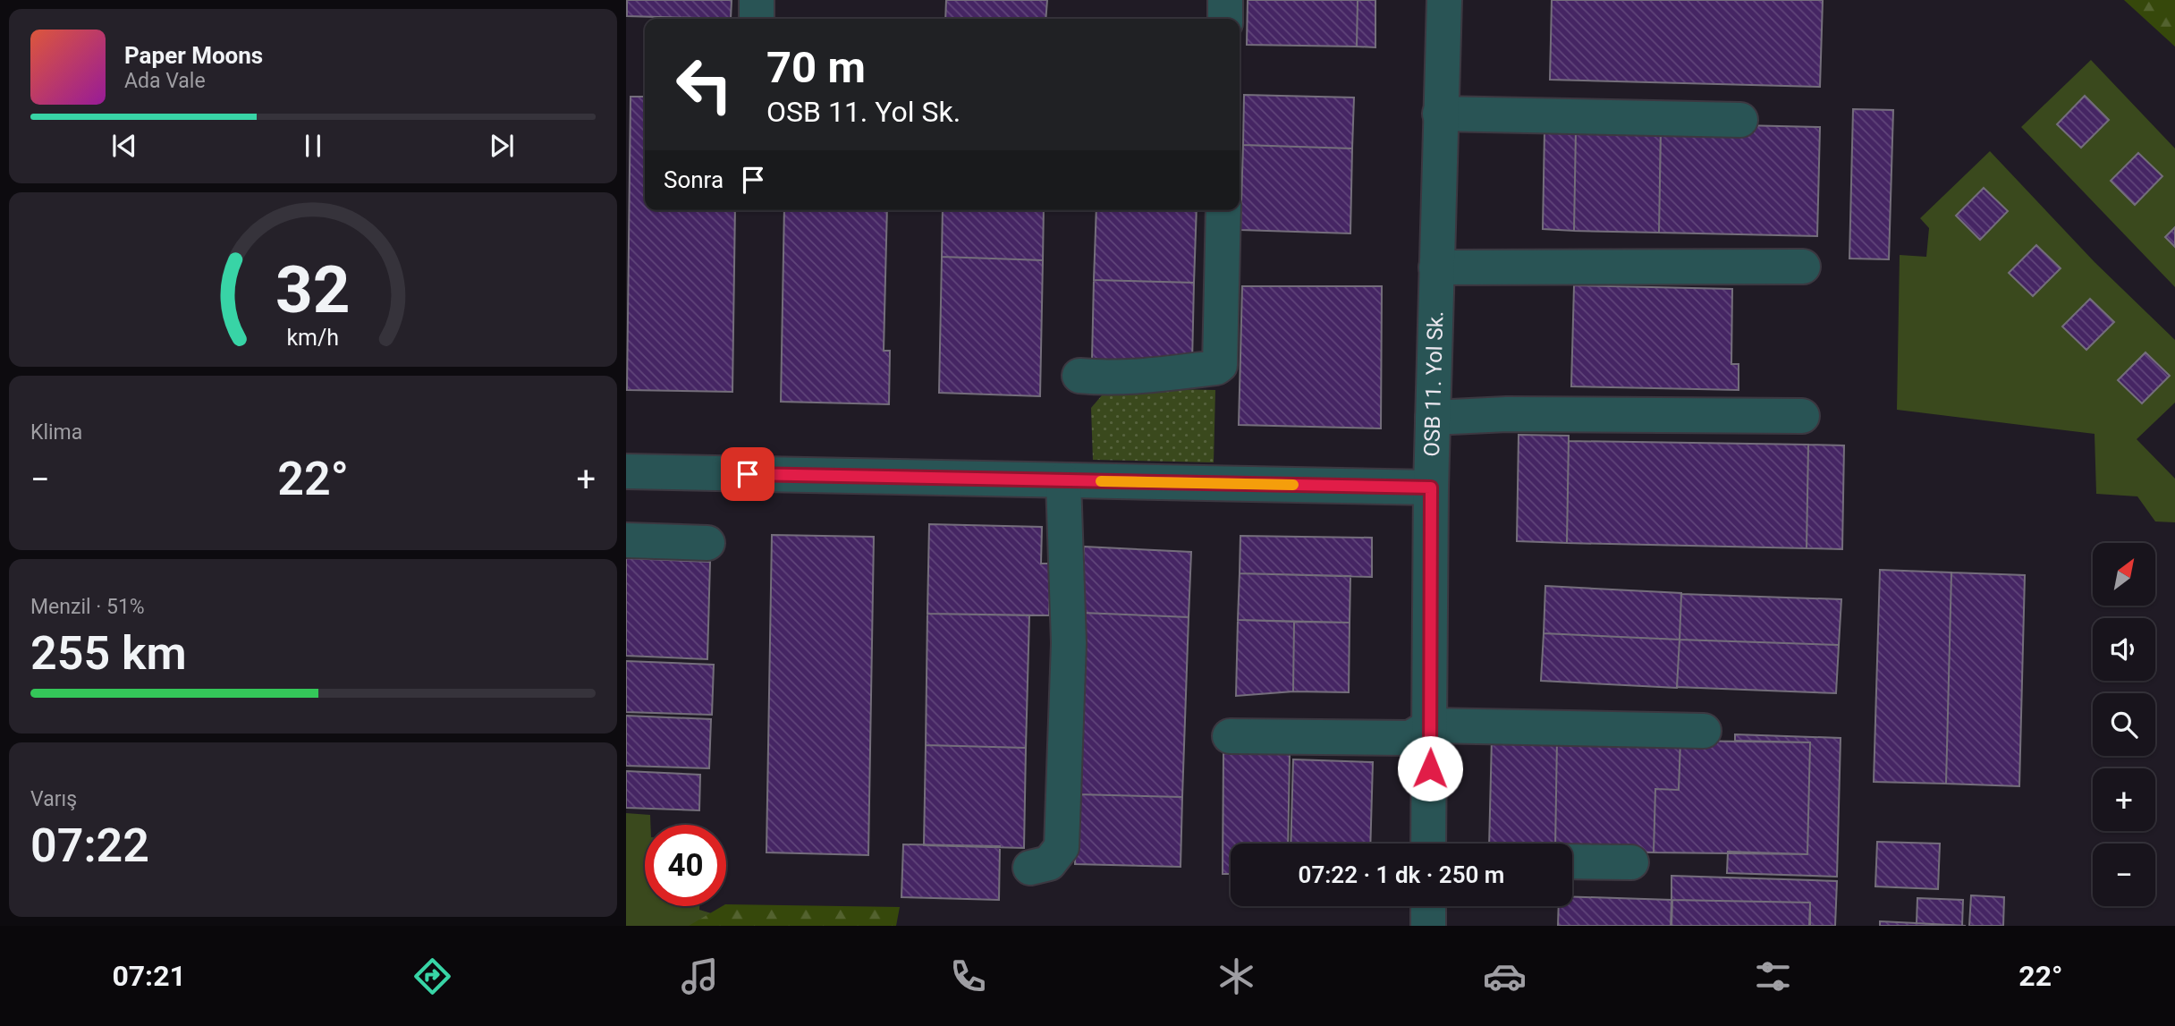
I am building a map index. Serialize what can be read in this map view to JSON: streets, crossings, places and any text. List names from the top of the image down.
{
  "streets": {
    "street": ["OSB 11. Yol Sk."]
  },
  "north": "top right",
  "page": {
    "turn": ["70 m", "OSB 11. Yol Sk."],
    "song": ["Paper Moons", "Ada Vale"],
    "then": "Sonra",
    "tile": [
      "Klima",
      ["Menzil · 51%", "255 km"],
      ["Varış", "07:22"]
    ],
    "heat": ["−", "22°", "+"],
    "map_buttons": ["+", "−"],
    "limit": "40",
    "trip": "07:22 · 1 dk · 250 m",
    "tabs": ["07:21", "22°"],
    "gauge": ["32", "km/h"]
  }
}
